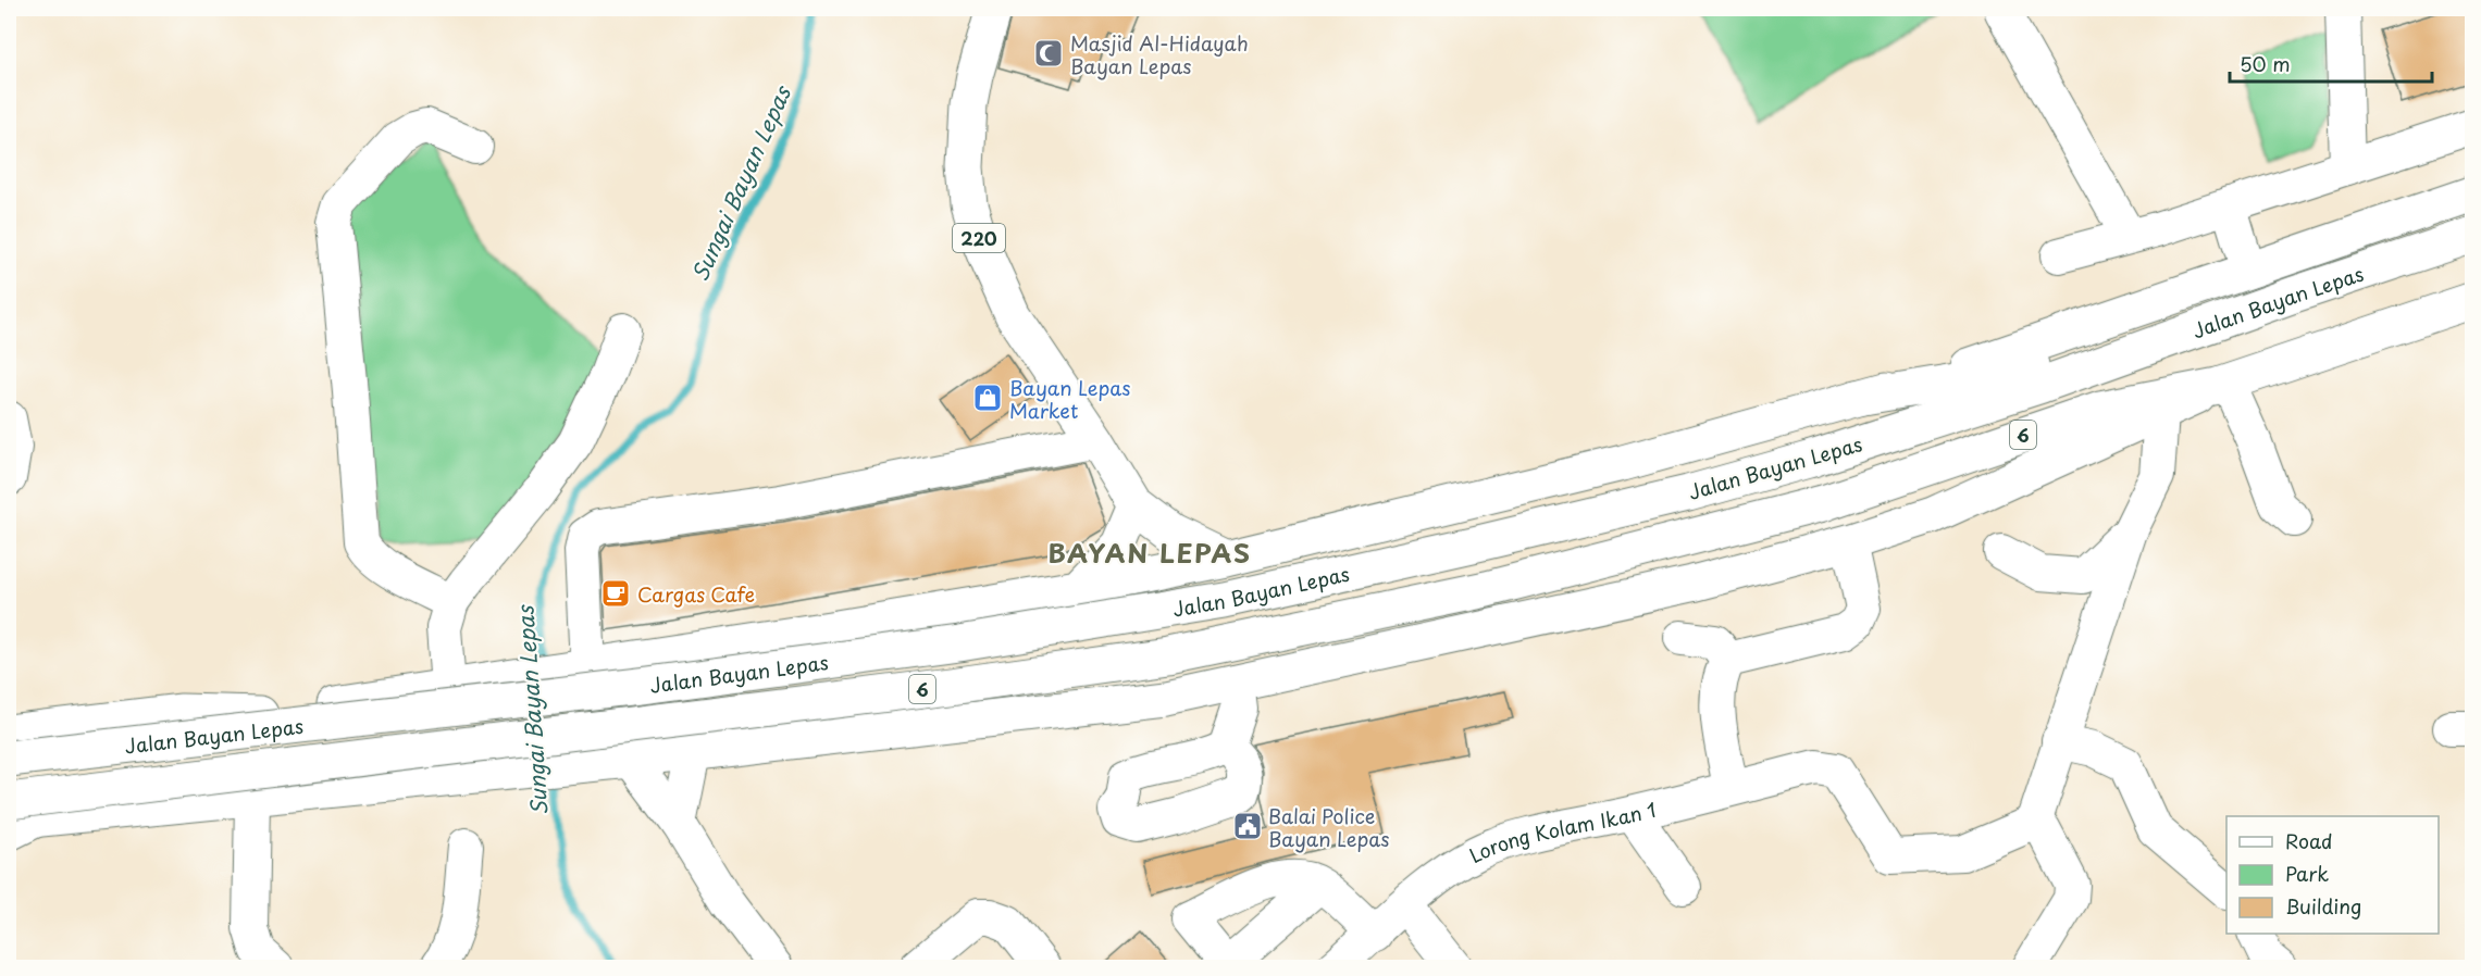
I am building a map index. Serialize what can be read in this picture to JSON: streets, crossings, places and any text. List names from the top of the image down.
{
  "streets": {
    "main road": ["220", "Jalan Bayan Lepas", "6"],
    "street": ["Lorong Kolam Ikan 1"]
  },
  "crossings": [
    ["220", "Jalan Bayan Lepas"]
  ],
  "districts": ["BAYAN LEPAS"],
  "water": ["Sungai Bayan Lepas"],
  "places": {
    "mosque": ["Masjid Al-Hidayah Bayan Lepas"],
    "shop": ["Bayan Lepas Market"],
    "cafe": ["Cargas Cafe"],
    "public building": ["Balai Police Bayan Lepas"]
  },
  "legend": ["Road", "Park", "Building"],
  "scale_bar": "50 m"
}
